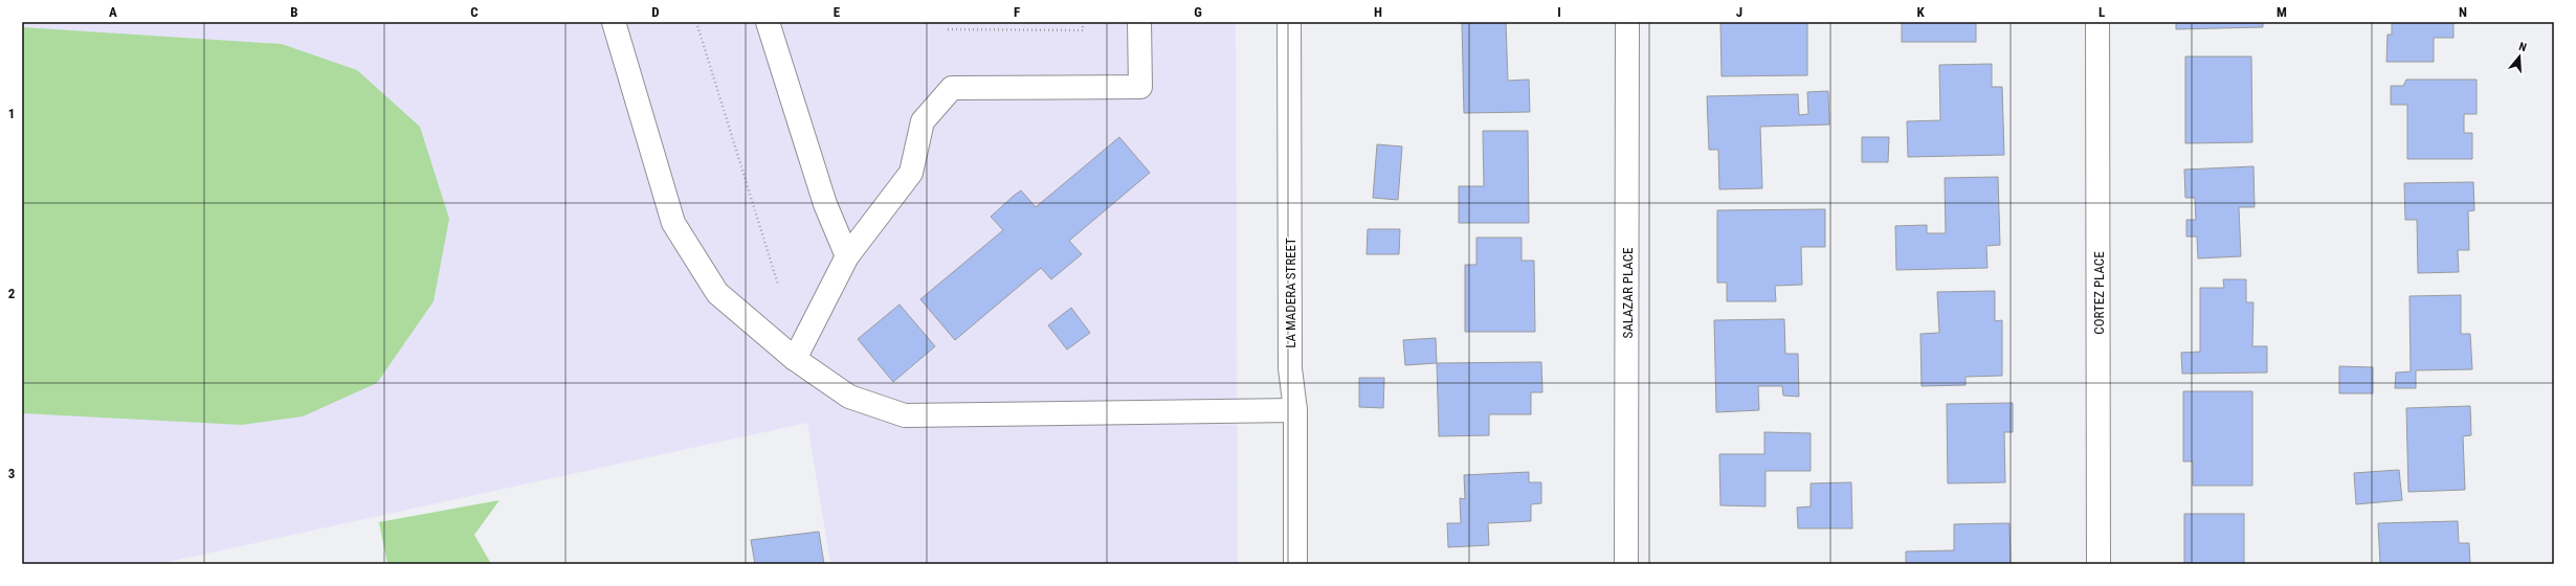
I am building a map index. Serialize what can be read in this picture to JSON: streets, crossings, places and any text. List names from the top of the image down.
{
  "streets": {
    "street": ["LA MADERA STREET", "SALAZAR PLACE", "CORTEZ PLACE"]
  },
  "north": "top",
  "grid": {
    "columns": [
      "A",
      "B",
      "C",
      "D",
      "E",
      "F",
      "G",
      "H",
      "I",
      "J",
      "K",
      "L",
      "M",
      "N"
    ],
    "rows": ["1", "2", "3"]
  }
}
